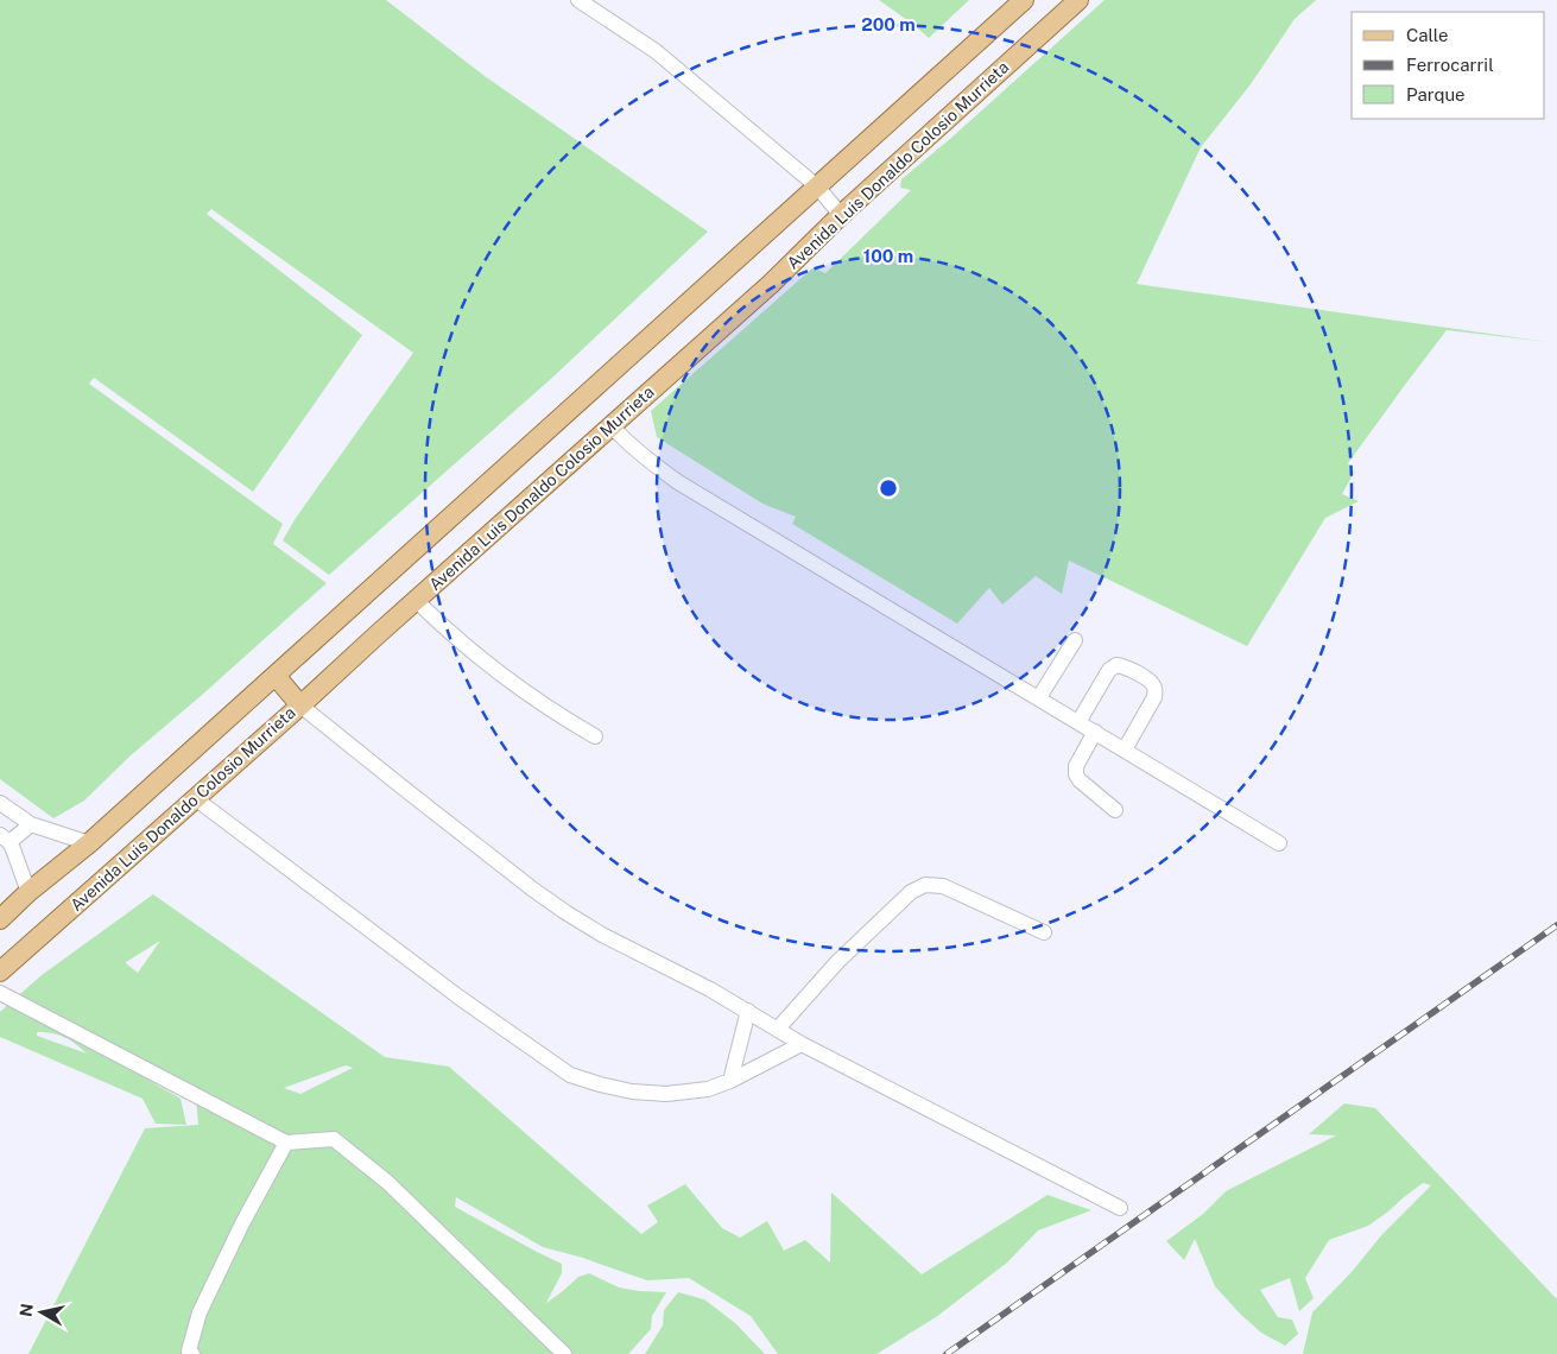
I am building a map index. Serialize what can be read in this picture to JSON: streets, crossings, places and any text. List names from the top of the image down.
{
  "streets": {
    "main road": ["Avenida Luis Donaldo Colosio Murrieta"]
  },
  "legend": ["Calle", "Ferrocarril", "Parque"],
  "north": "left",
  "rings": ["200 m", "100 m"]
}
